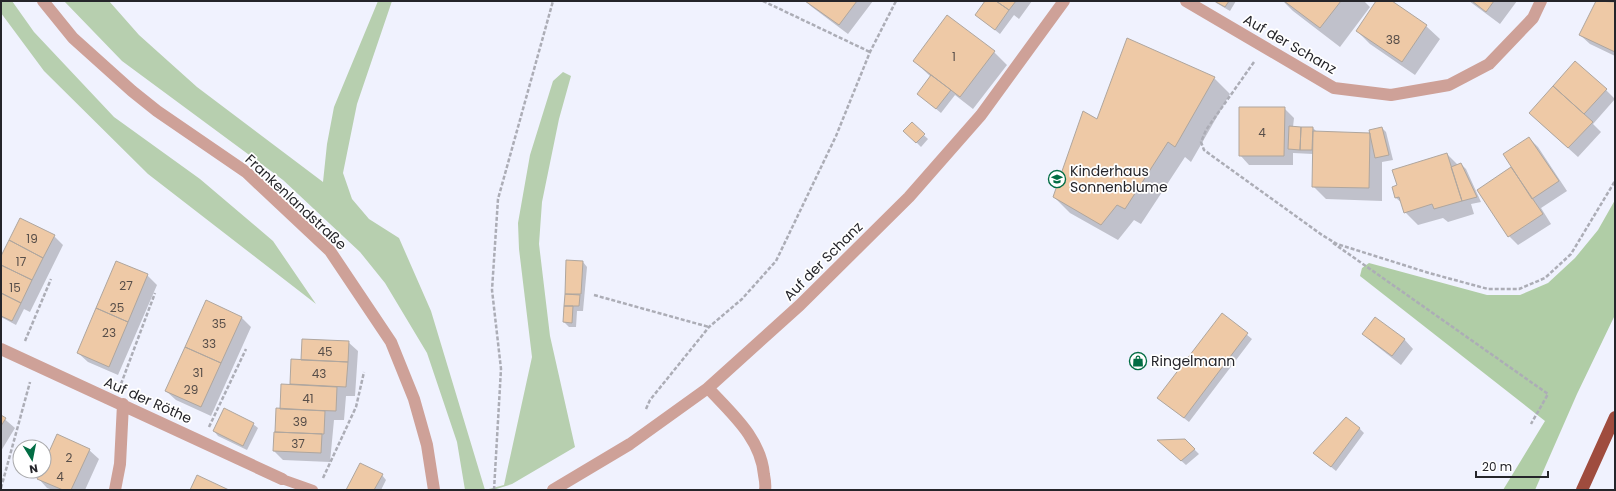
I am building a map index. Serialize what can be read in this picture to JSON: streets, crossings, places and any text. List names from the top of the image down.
{
  "streets": {
    "street": ["Auf der Schanz", "Frankenlandstraße", "Auf der Röthe"]
  },
  "places": {
    "school or university": ["Kinderhaus Sonnenblume"],
    "shop": ["Ringelmann"]
  },
  "house_numbers": [
    "38",
    "1",
    "4",
    "19",
    "17",
    "27",
    "15",
    "25",
    "35",
    "23",
    "33",
    "45",
    "31",
    "43",
    "29",
    "41",
    "39",
    "37",
    "2",
    "4"
  ],
  "scale_bar": "20 m",
  "north": "bottom"
}
